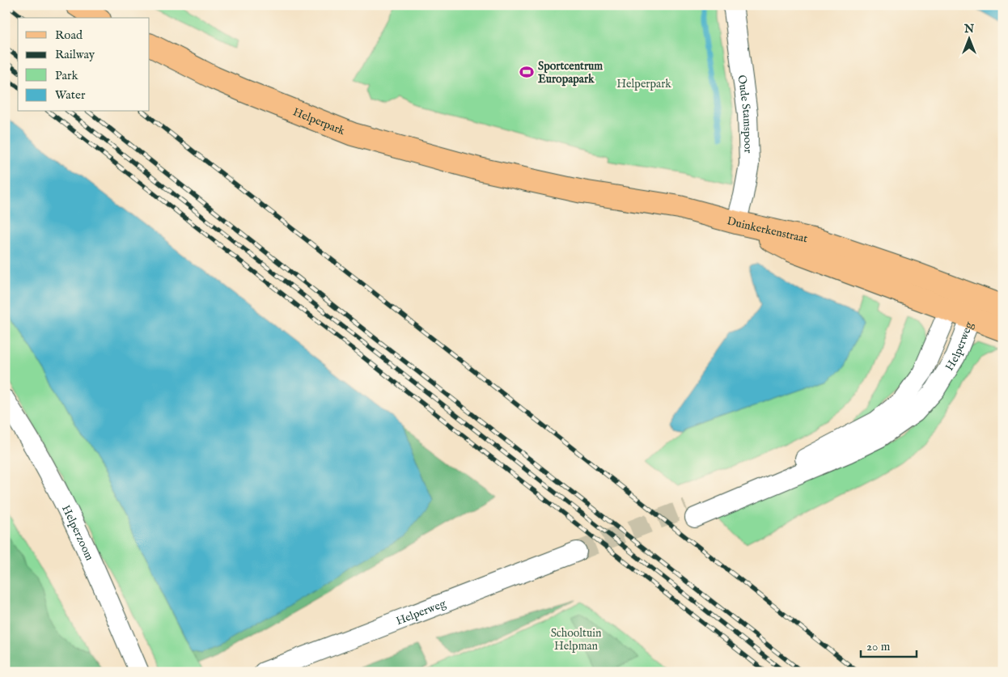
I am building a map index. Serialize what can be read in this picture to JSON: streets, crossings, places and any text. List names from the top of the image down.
{
  "streets": {
    "main road": ["Helperpark", "Duinkerkenstraat"],
    "street": ["Oude Stamspoor", "Helperweg", "Helperzoom"]
  },
  "crossings": [
    ["Oude Stamspoor", "Helperpark"],
    ["Oude Stamspoor", "Duinkerkenstraat"],
    ["Helperpark", "Duinkerkenstraat"],
    ["Duinkerkenstraat", "Helperweg"]
  ],
  "parks": ["Helperpark", "Schooltuin Helpman"],
  "places": {
    "sports": ["Sportcentrum Europapark"]
  },
  "legend": [
    "Road",
    "Railway",
    "Park",
    "Water"
  ],
  "scale_bar": "20 m",
  "north": "top"
}
